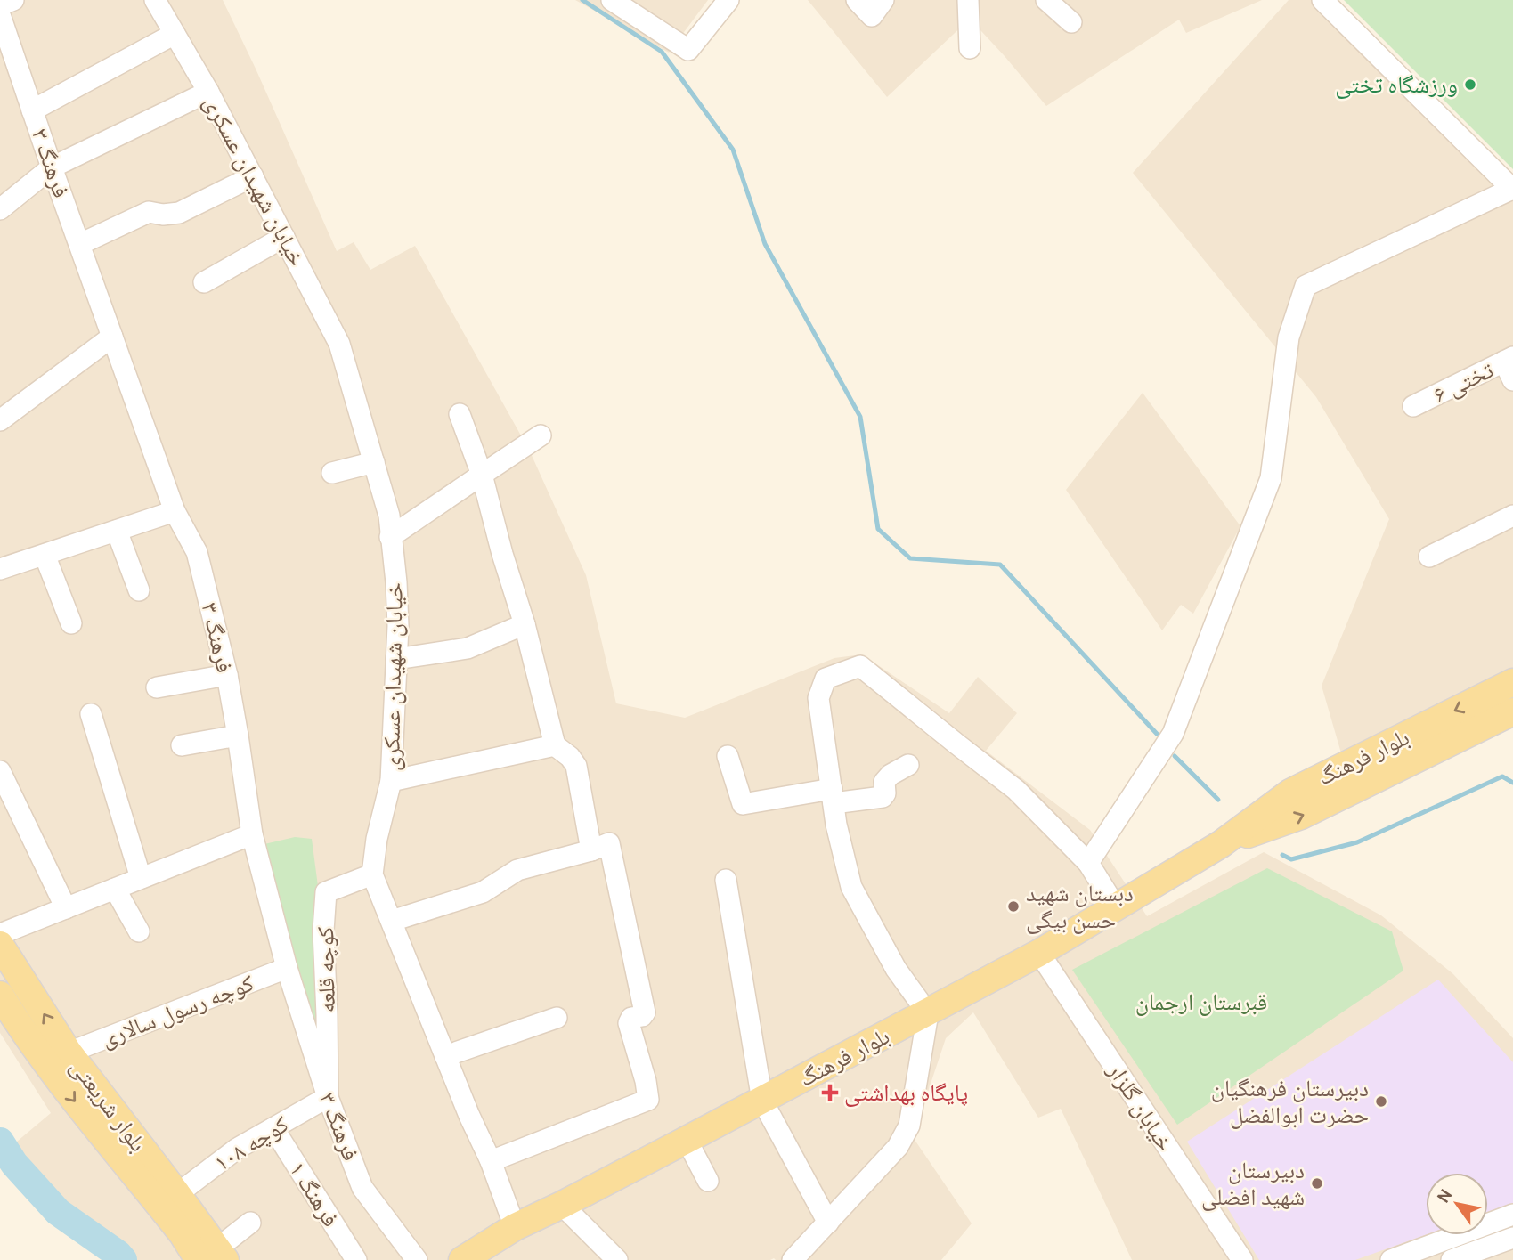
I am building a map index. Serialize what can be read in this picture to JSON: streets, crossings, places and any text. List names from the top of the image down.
{
  "streets": {
    "main road": ["بلوار فرهنگ", "بلوار شریعتی"],
    "street": [
      "فرهنگ ۳",
      "خیابان شهیدان عسکری",
      "تختی ۶",
      "کوچه قلعه",
      "کوچه رسول سالاری",
      "خیابان گلزار",
      "کوچه ۱۰۸",
      "فرهنگ ۱"
    ]
  },
  "crossings": [
    ["فرهنگ ۳", "کوچه قلعه"],
    ["فرهنگ ۳", "کوچه رسول سالاری"],
    ["فرهنگ ۳", "کوچه ۱۰۸"],
    ["خیابان شهیدان عسکری", "کوچه قلعه"],
    ["بلوار فرهنگ", "خیابان گلزار"],
    ["کوچه قلعه", "کوچه ۱۰۸"],
    ["کوچه رسول سالاری", "بلوار شریعتی"],
    ["بلوار شریعتی", "کوچه ۱۰۸"],
    ["کوچه ۱۰۸", "فرهنگ ۱"]
  ],
  "parks": ["قبرستان ارجمان"],
  "places": {
    "other": [
      "ورزشگاه تختی",
      "دبستان شهید حسن بیگی",
      "دبیرستان فرهنگیان حضرت ابوالفضل",
      "دبیرستان شهید افضلی"
    ],
    "health": ["پایگاه بهداشتی"]
  },
  "north": "top left"
}
